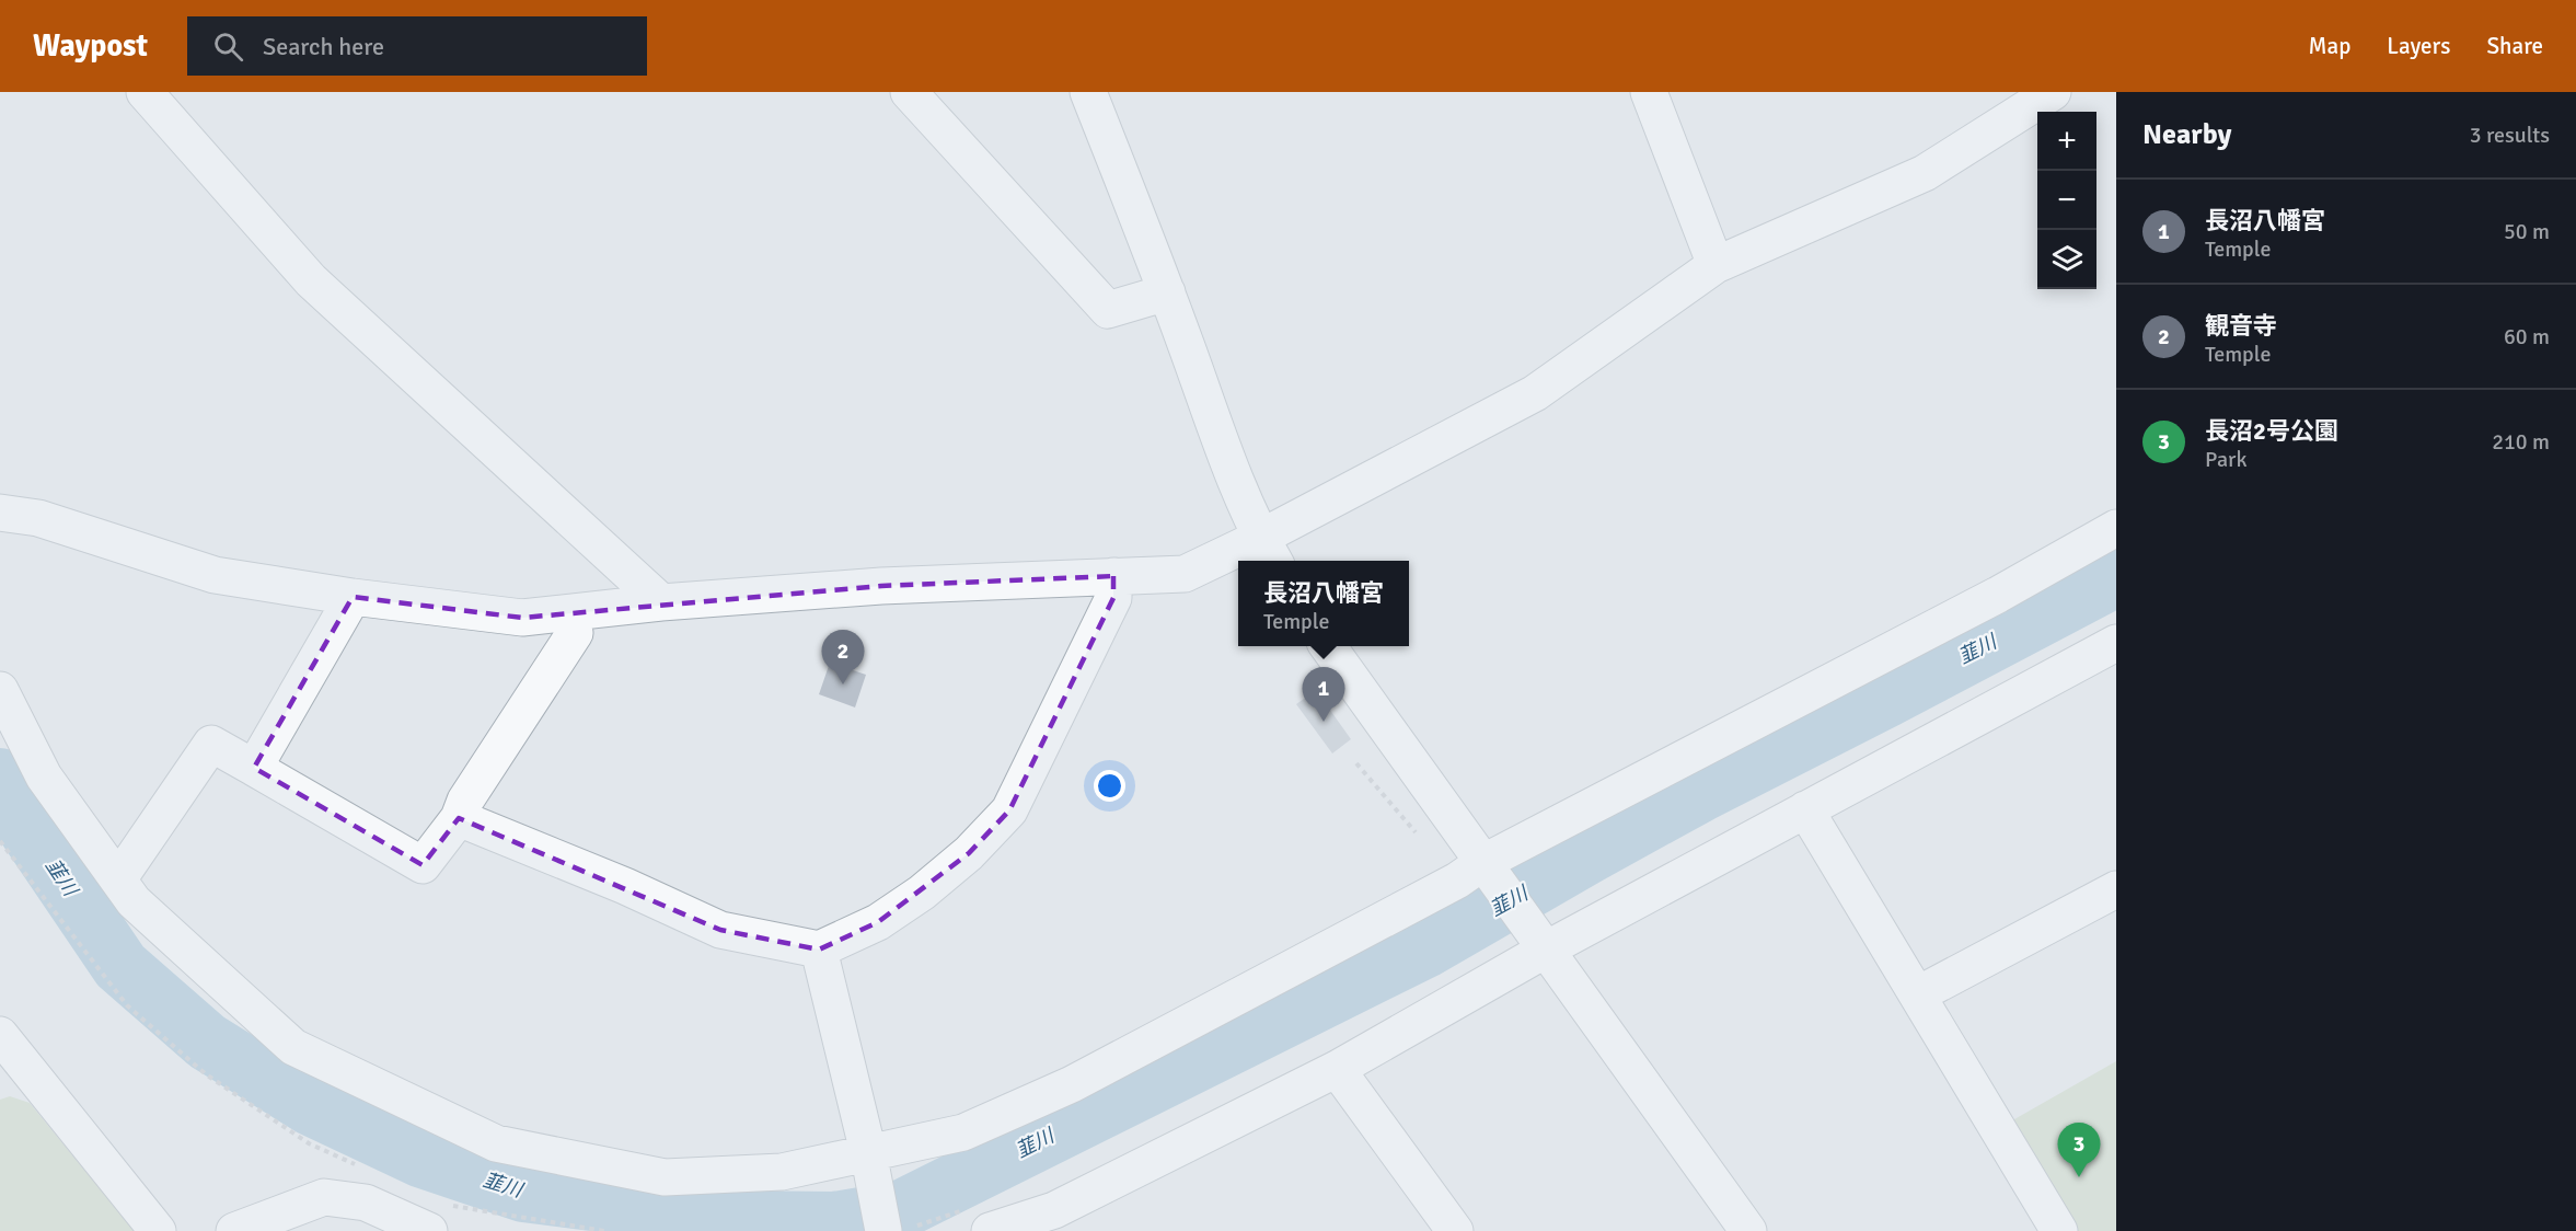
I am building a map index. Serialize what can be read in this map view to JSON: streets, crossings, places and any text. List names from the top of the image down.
{
  "water": ["韮川"],
  "page": {
    "header": "Waypost",
    "search": "Search here",
    "nav": ["Map", "Layers", "Share"],
    "heading": ["Nearby", "3 results"],
    "map_buttons": ["+", "−"],
    "list": [
      {
        "mark": "1",
        "name": "長沼八幡宮",
        "note": "Temple",
        "value": "50 m"
      },
      {
        "mark": "2",
        "name": "観音寺",
        "note": "Temple",
        "value": "60 m"
      },
      {
        "mark": "3",
        "name": "長沼2号公園",
        "note": "Park",
        "value": "210 m"
      }
    ],
    "popup": ["長沼八幡宮", "Temple"],
    "pins": ["2", "1", "3"]
  }
}
